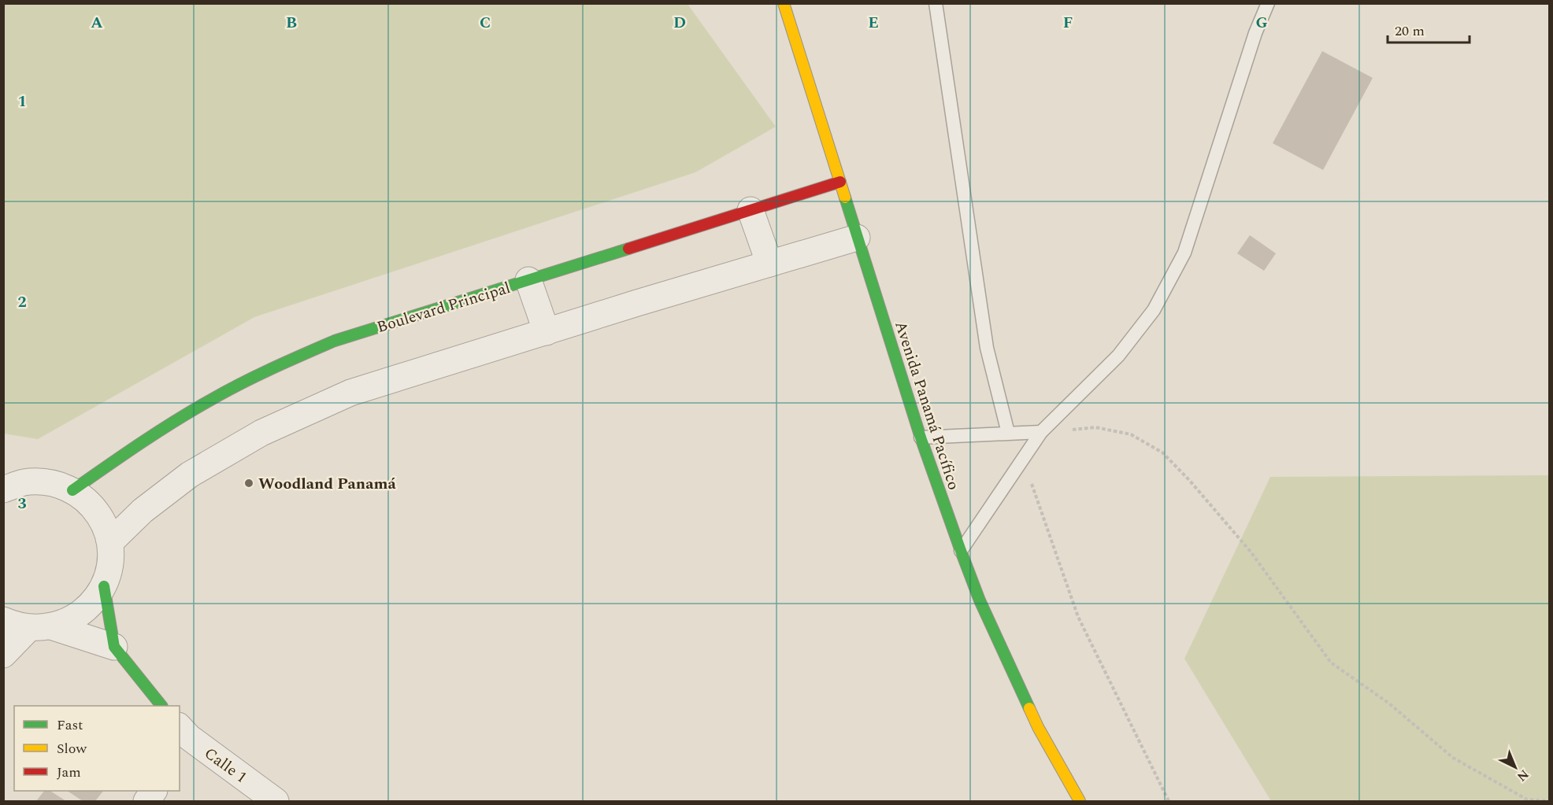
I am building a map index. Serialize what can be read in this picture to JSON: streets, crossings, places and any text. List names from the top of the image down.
{
  "streets": {
    "street": ["Boulevard Principal", "Avenida Panamá Pacífico", "Calle 1"]
  },
  "crossings": [
    ["Boulevard Principal", "Avenida Panamá Pacífico"]
  ],
  "places": ["Woodland Panamá"],
  "legend": ["Fast", "Slow", "Jam"],
  "scale_bar": "20 m",
  "north": "bottom right",
  "grid": {
    "columns": [
      "A",
      "B",
      "C",
      "D",
      "E",
      "F",
      "G"
    ],
    "rows": ["1", "2", "3"]
  }
}
